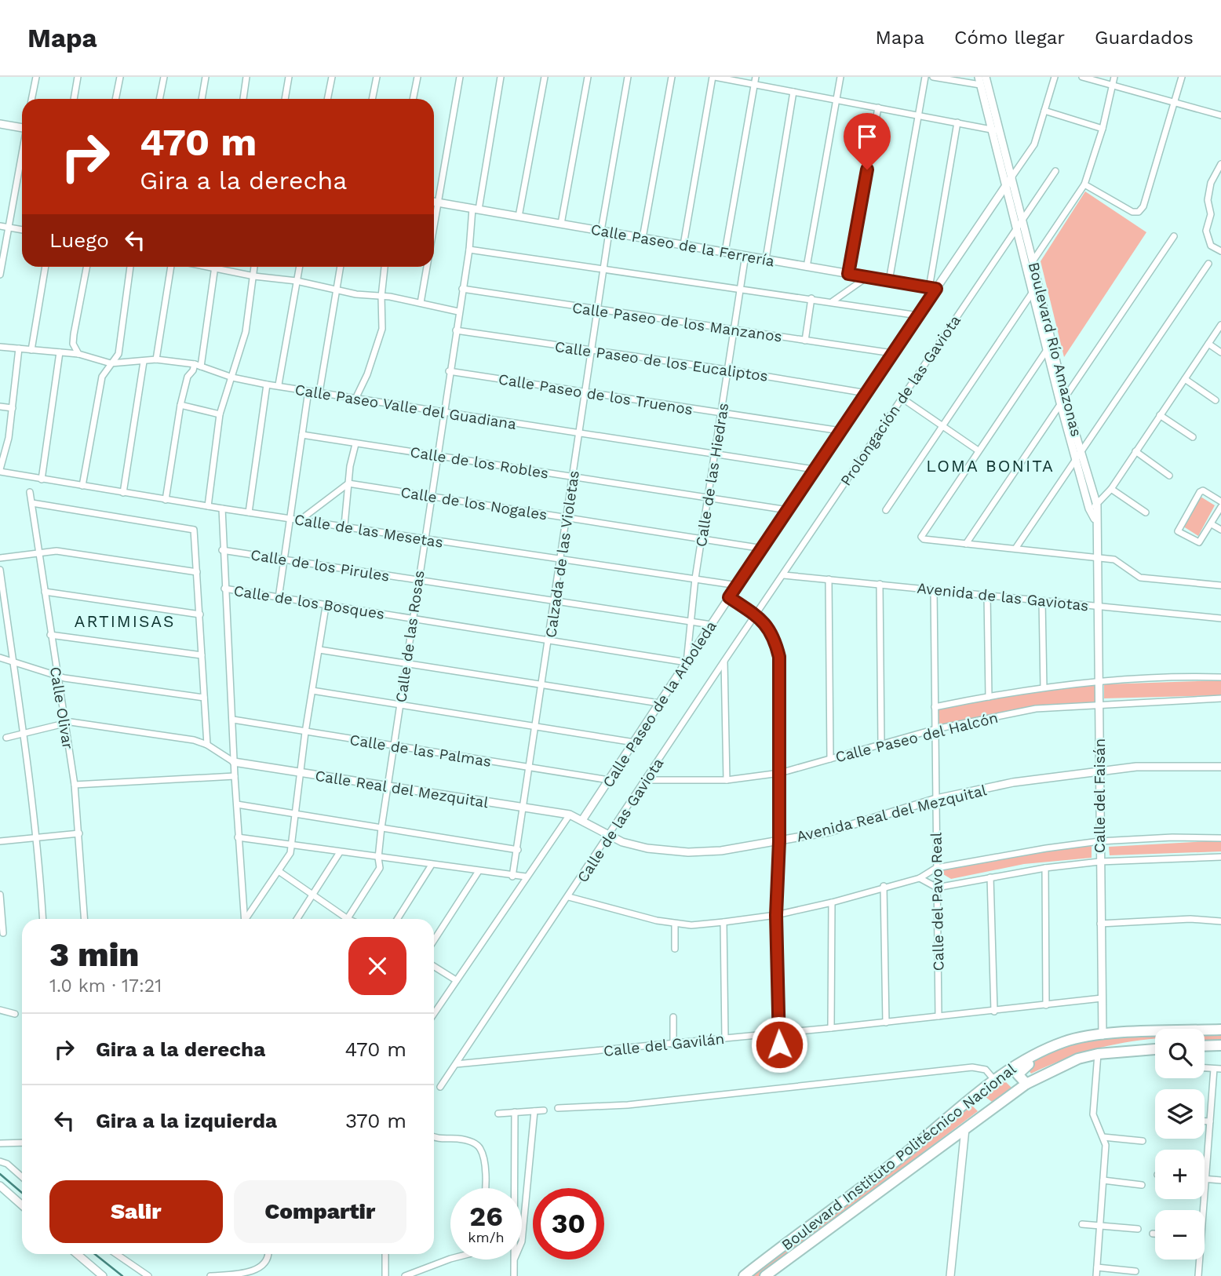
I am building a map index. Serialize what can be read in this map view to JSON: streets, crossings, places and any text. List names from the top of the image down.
{
  "streets": {
    "main road": ["Boulevard Instituto Politécnico Nacional"],
    "street": [
      "Calle Paseo de la Ferrería",
      "Calle Paseo de los Manzanos",
      "Boulevard Río Amazonas",
      "Calle Paseo de los Eucaliptos",
      "Calle Paseo de los Truenos",
      "Prolongación de las Gaviota",
      "Calle Paseo Valle del Guadiana",
      "Calle de los Robles",
      "Calle de las Hiedras",
      "Calle de los Nogales",
      "Calle de las Mesetas",
      "Calzada de las Violetas",
      "Calle de los Pirules",
      "Avenida de las Gaviotas",
      "Calle de los Bosques",
      "Calle de las Rosas",
      "Calle Paseo de la Arboleda",
      "Calle Olivar",
      "Calle Paseo del Halcón",
      "Calle de las Palmas",
      "Calle Real del Mezquital",
      "Calle del Faisán",
      "Avenida Real del Mezquital",
      "Calle de las Gaviota",
      "Calle del Pavo Real",
      "Calle del Gavilán"
    ]
  },
  "crossings": [
    ["Calle Paseo de la Ferrería", "Calle de las Hiedras"],
    ["Calle Paseo de la Ferrería", "Calzada de las Violetas"],
    ["Calle Paseo de la Ferrería", "Calle de las Rosas"],
    ["Calle Paseo de la Ferrería", "Calle Paseo de la Arboleda"],
    ["Calle Paseo de los Manzanos", "Calle de las Hiedras"],
    ["Calle Paseo de los Manzanos", "Calzada de las Violetas"],
    ["Calle Paseo de los Manzanos", "Calle de las Rosas"],
    ["Calle Paseo de los Manzanos", "Calle Paseo de la Arboleda"],
    ["Boulevard Río Amazonas", "Prolongación de las Gaviota"],
    ["Boulevard Río Amazonas", "Calle Paseo de la Arboleda"],
    ["Boulevard Río Amazonas", "Calle del Faisán"],
    ["Calle Paseo de los Eucaliptos", "Calle de las Hiedras"],
    ["Calle Paseo de los Eucaliptos", "Calzada de las Violetas"],
    ["Calle Paseo de los Eucaliptos", "Calle de las Rosas"],
    ["Calle Paseo de los Eucaliptos", "Calle Paseo de la Arboleda"],
    ["Calle Paseo de los Truenos", "Calle de las Hiedras"],
    ["Calle Paseo de los Truenos", "Calzada de las Violetas"],
    ["Calle Paseo de los Truenos", "Calle de las Rosas"],
    ["Calle Paseo de los Truenos", "Calle Paseo de la Arboleda"],
    ["Prolongación de las Gaviota", "Avenida de las Gaviotas"],
    ["Prolongación de las Gaviota", "Calle de las Gaviota"],
    ["Calle Paseo Valle del Guadiana", "Calle de las Hiedras"],
    ["Calle Paseo Valle del Guadiana", "Calzada de las Violetas"],
    ["Calle Paseo Valle del Guadiana", "Calle de las Rosas"],
    ["Calle Paseo Valle del Guadiana", "Calle Paseo de la Arboleda"],
    ["Calle de los Robles", "Calle de las Hiedras"],
    ["Calle de los Robles", "Calzada de las Violetas"],
    ["Calle de los Robles", "Calle de las Rosas"],
    ["Calle de los Robles", "Calle Paseo de la Arboleda"],
    ["Calle de las Hiedras", "Calle de los Nogales"],
    ["Calle de las Hiedras", "Calle de las Mesetas"],
    ["Calle de las Hiedras", "Calle de los Pirules"],
    ["Calle de las Hiedras", "Calle de los Bosques"],
    ["Calle de las Hiedras", "Calle Paseo de la Arboleda"],
    ["Calle de los Nogales", "Calzada de las Violetas"],
    ["Calle de los Nogales", "Calle de las Rosas"],
    ["Calle de los Nogales", "Calle Paseo de la Arboleda"],
    ["Calle de las Mesetas", "Calzada de las Violetas"],
    ["Calle de las Mesetas", "Calle de las Rosas"],
    ["Calle de las Mesetas", "Calle Paseo de la Arboleda"],
    ["Calzada de las Violetas", "Calle de los Pirules"],
    ["Calzada de las Violetas", "Calle de los Bosques"],
    ["Calzada de las Violetas", "Calle de las Palmas"],
    ["Calzada de las Violetas", "Calle Real del Mezquital"],
    ["Calle de los Pirules", "Calle de las Rosas"],
    ["Calle de los Pirules", "Calle Paseo de la Arboleda"],
    ["Avenida de las Gaviotas", "Calle del Faisán"],
    ["Avenida de las Gaviotas", "Calle de las Gaviota"],
    ["Avenida de las Gaviotas", "Calle del Pavo Real"],
    ["Calle de los Bosques", "Calle de las Rosas"],
    ["Calle de los Bosques", "Calle Paseo de la Arboleda"],
    ["Calle de las Rosas", "Calle de las Palmas"],
    ["Calle de las Rosas", "Calle Real del Mezquital"],
    ["Calle Paseo de la Arboleda", "Calle de las Palmas"],
    ["Calle Paseo de la Arboleda", "Avenida Real del Mezquital"],
    ["Calle Paseo del Halcón", "Calle del Faisán"],
    ["Calle Paseo del Halcón", "Calle de las Gaviota"],
    ["Calle Paseo del Halcón", "Calle del Pavo Real"],
    ["Calle Real del Mezquital", "Avenida Real del Mezquital"],
    ["Calle del Faisán", "Avenida Real del Mezquital"],
    ["Calle del Faisán", "Calle del Gavilán"],
    ["Calle del Faisán", "Boulevard Instituto Politécnico Nacional"],
    ["Avenida Real del Mezquital", "Calle de las Gaviota"],
    ["Avenida Real del Mezquital", "Calle del Pavo Real"],
    ["Calle de las Gaviota", "Calle del Gavilán"],
    ["Calle del Pavo Real", "Calle del Gavilán"]
  ],
  "districts": ["LOMA BONITA", "ARTIMISAS"],
  "page": {
    "header": "Mapa",
    "nav": ["Mapa", "Cómo llegar", "Guardados"],
    "turn": ["470 m", "Gira a la derecha"],
    "then": "Luego",
    "heading": ["3 min", "1.0 km · 17:21"],
    "list": [
      {
        "name": "Gira a la derecha",
        "value": "470 m"
      },
      {
        "name": "Gira a la izquierda",
        "value": "370 m"
      }
    ],
    "map_buttons": ["+", "−"],
    "buttons": ["Salir", "Compartir"],
    "speed": "26 km/h",
    "limit": "30"
  }
}
